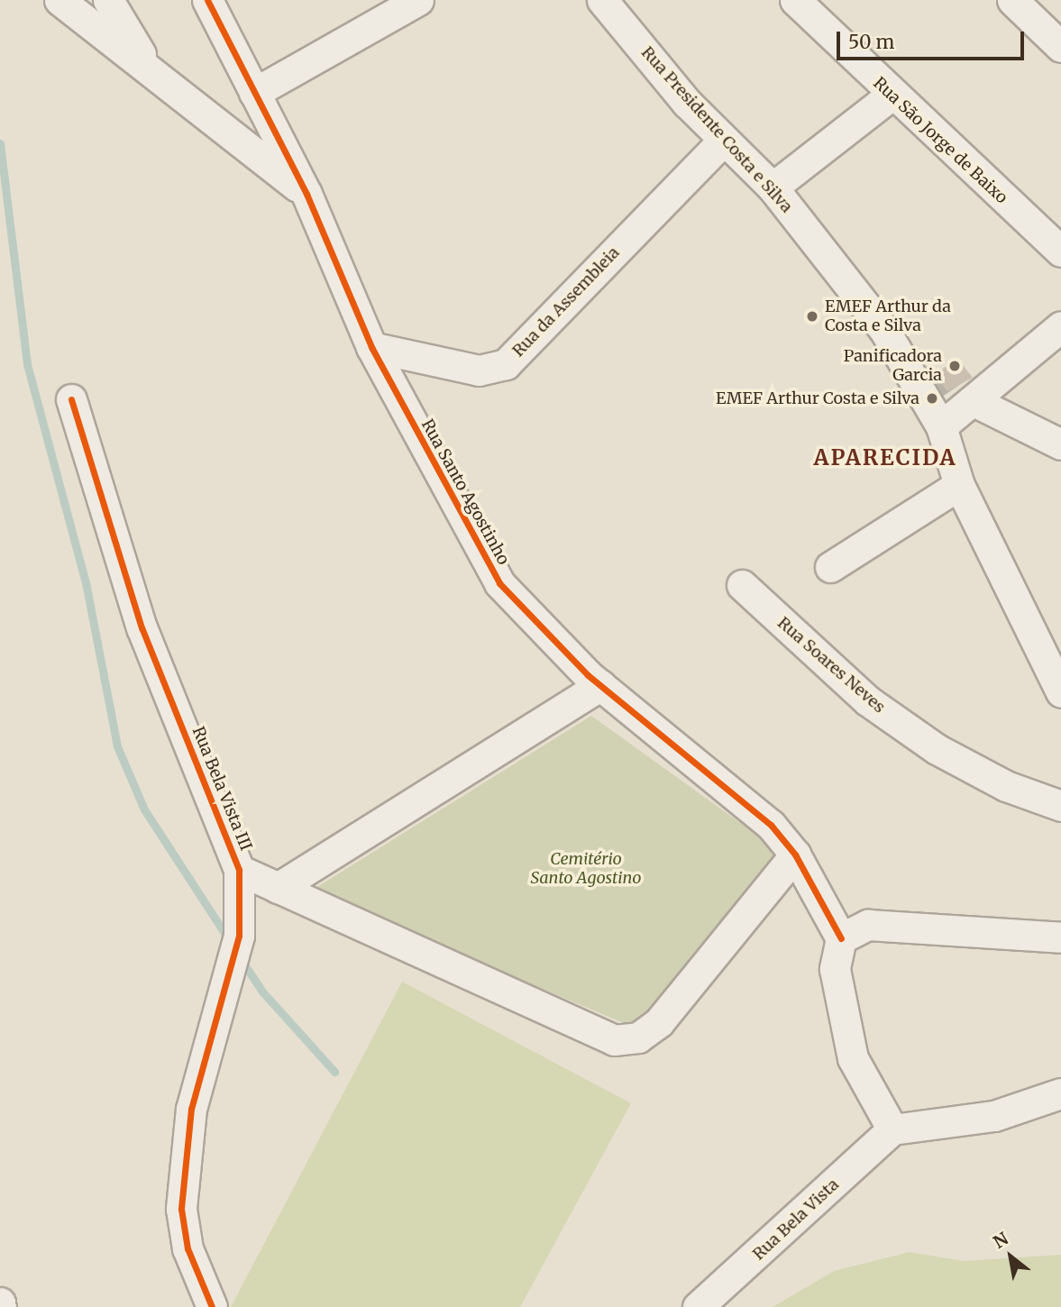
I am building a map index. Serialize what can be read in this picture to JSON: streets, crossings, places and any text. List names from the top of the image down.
{
  "streets": {
    "street": [
      "Rua Presidente Costa e Silva",
      "Rua São Jorge de Baixo",
      "Rua da Assembleia",
      "Rua Santo Agostinho",
      "Rua Soares Neves",
      "Rua Bela Vista III",
      "Rua Bela Vista"
    ]
  },
  "crossings": [
    ["Rua Presidente Costa e Silva", "Rua da Assembleia"],
    ["Rua da Assembleia", "Rua Santo Agostinho"]
  ],
  "districts": ["APARECIDA"],
  "parks": ["Cemitério Santo Agostino"],
  "places": ["EMEF Arthur da Costa e Silva", "Panificadora Garcia", "EMEF Arthur Costa e Silva"],
  "scale_bar": "50 m",
  "north": "top left"
}
